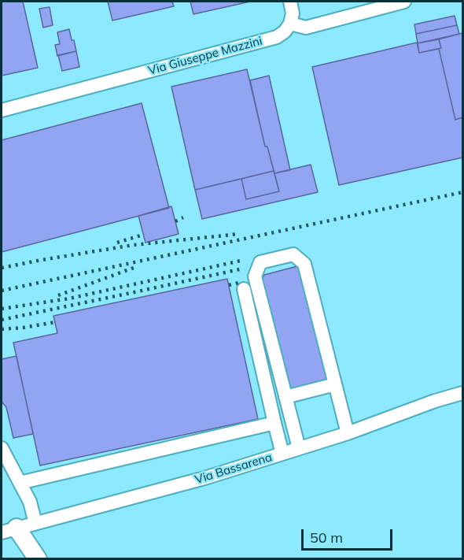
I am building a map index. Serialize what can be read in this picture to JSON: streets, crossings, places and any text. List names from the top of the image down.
{
  "streets": {
    "street": ["Via Giuseppe Mazzini", "Via Bassarena"]
  },
  "scale_bar": "50 m"
}
